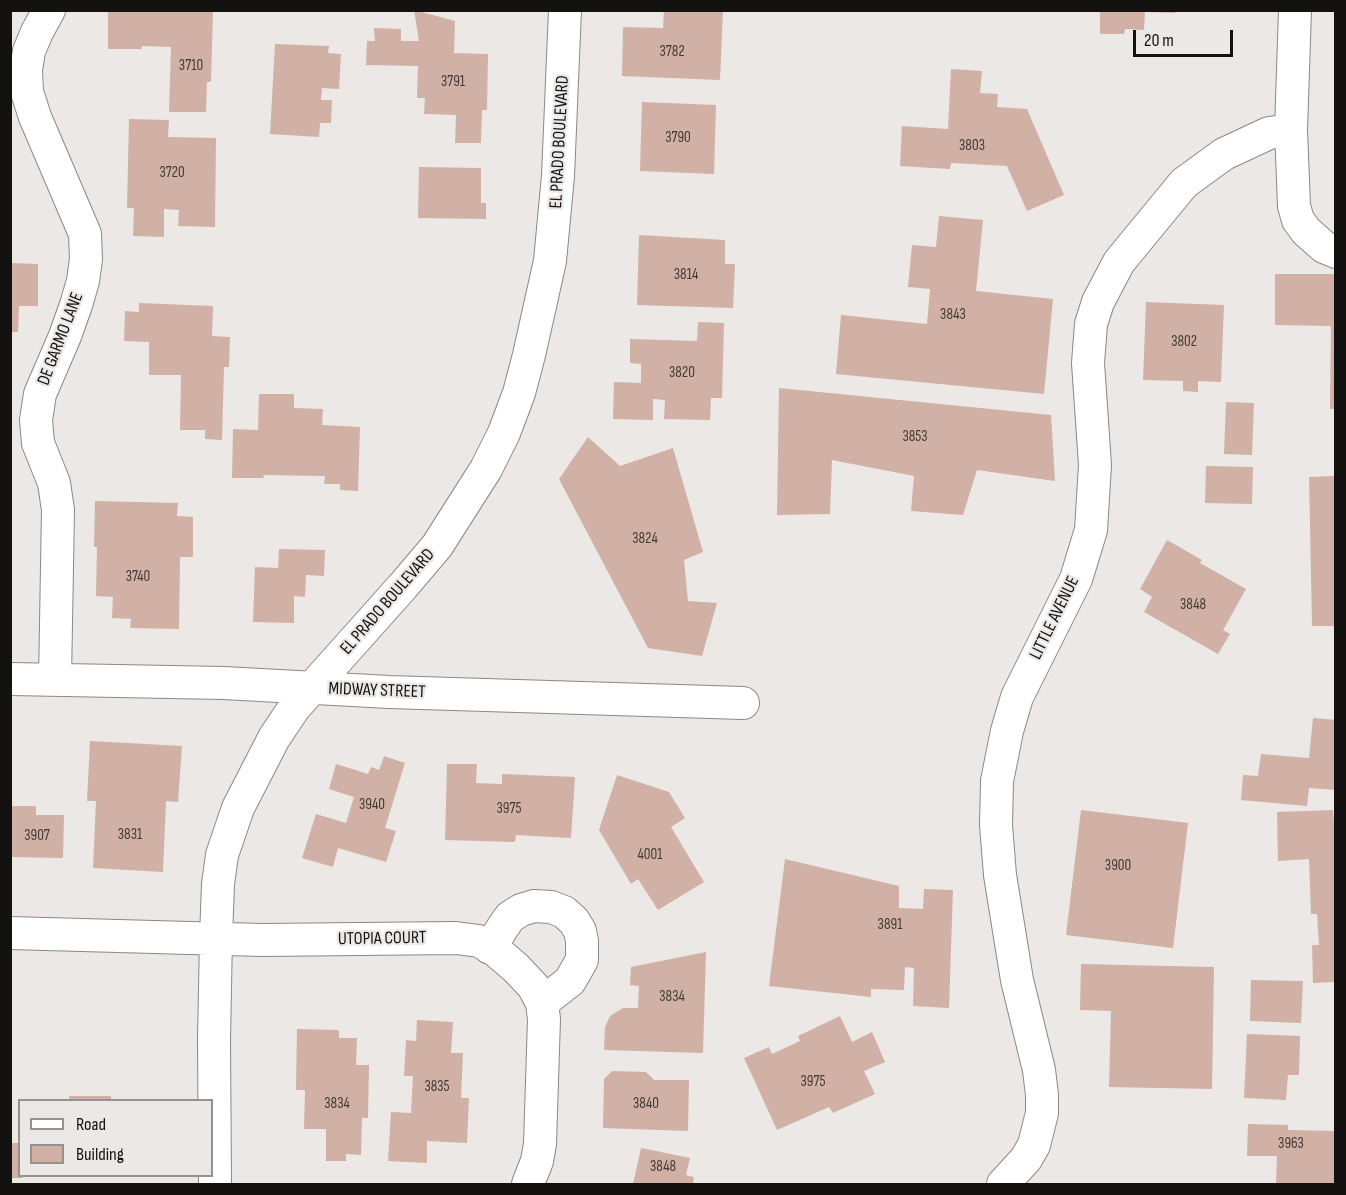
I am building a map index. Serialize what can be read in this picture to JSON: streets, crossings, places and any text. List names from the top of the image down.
{
  "streets": {
    "street": [
      "EL PRADO BOULEVARD",
      "DE GARMO LANE",
      "LITTLE AVENUE",
      "MIDWAY STREET",
      "UTOPIA COURT"
    ]
  },
  "crossings": [
    ["EL PRADO BOULEVARD", "MIDWAY STREET"],
    ["EL PRADO BOULEVARD", "UTOPIA COURT"],
    ["DE GARMO LANE", "MIDWAY STREET"]
  ],
  "house_numbers": [
    "3782",
    "3710",
    "3791",
    "3790",
    "3803",
    "3720",
    "3814",
    "3843",
    "3802",
    "3820",
    "3853",
    "3824",
    "3740",
    "3848",
    "3940",
    "3975",
    "3831",
    "3907",
    "4001",
    "3900",
    "3891",
    "3834",
    "3975",
    "3835",
    "3834",
    "3840",
    "3963",
    "3848"
  ],
  "legend": ["Road", "Building"],
  "scale_bar": "20 m"
}
